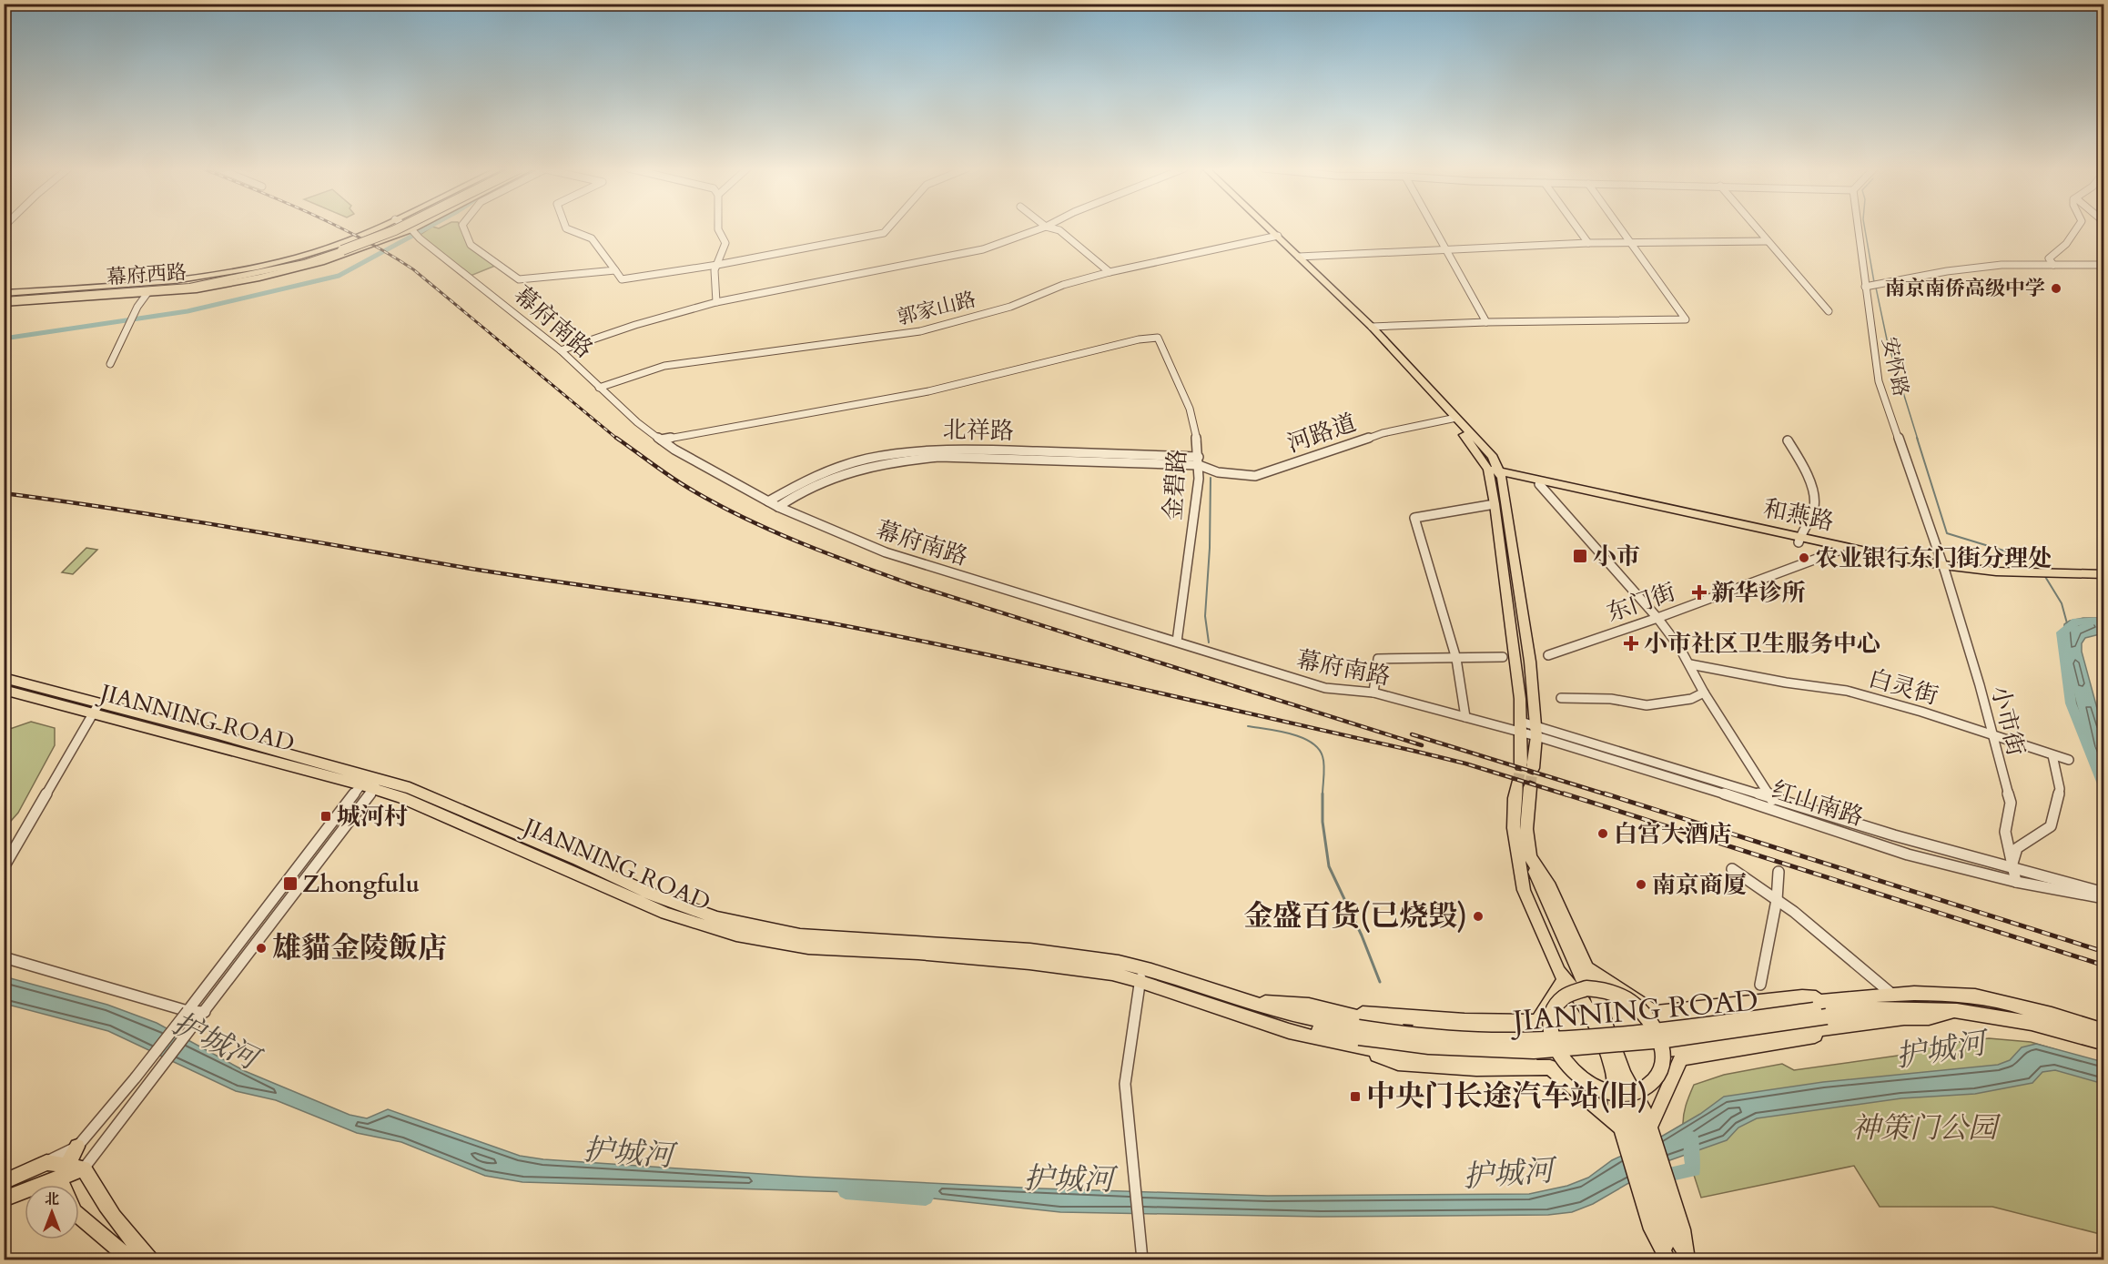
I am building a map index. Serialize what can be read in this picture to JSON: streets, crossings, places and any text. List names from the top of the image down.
{
  "streets": {
    "highway": ["幕府西路"],
    "main road": ["和燕路", "JIANNING ROAD"],
    "street": [
      "郭家山路",
      "幕府南路",
      "安怀路",
      "北祥路",
      "河路道",
      "金碧路",
      "东门街",
      "白灵街",
      "小市街",
      "红山南路"
    ]
  },
  "crossings": [
    ["幕府西路", "幕府南路"],
    ["郭家山路", "幕府南路"],
    ["幕府南路", "北祥路"],
    ["幕府南路", "金碧路"],
    ["幕府南路", "红山南路"],
    ["安怀路", "和燕路"],
    ["安怀路", "小市街"],
    ["北祥路", "河路道"],
    ["北祥路", "金碧路"],
    ["河路道", "金碧路"],
    ["和燕路", "东门街"],
    ["和燕路", "小市街"],
    ["白灵街", "小市街"],
    ["小市街", "红山南路"]
  ],
  "water": ["护城河"],
  "parks": ["神策门公园"],
  "places": {
    "other": [
      "南京南侨高级中学",
      "农业银行东门街分理处",
      "白宫大酒店",
      "南京商厦",
      "金盛百货(已烧毁)",
      "雄貓金陵飯店"
    ],
    "transit": [
      "小市",
      "城河村",
      "Zhongfulu",
      "中央门长途汽车站(旧)"
    ],
    "health": ["新华诊所", "小市社区卫生服务中心"]
  },
  "north": "top"
}
